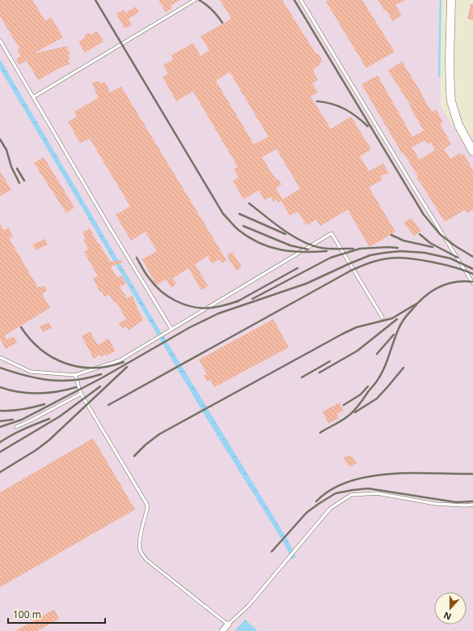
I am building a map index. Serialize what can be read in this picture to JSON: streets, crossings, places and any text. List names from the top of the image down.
{
  "scale_bar": "100 m",
  "north": "bottom"
}
